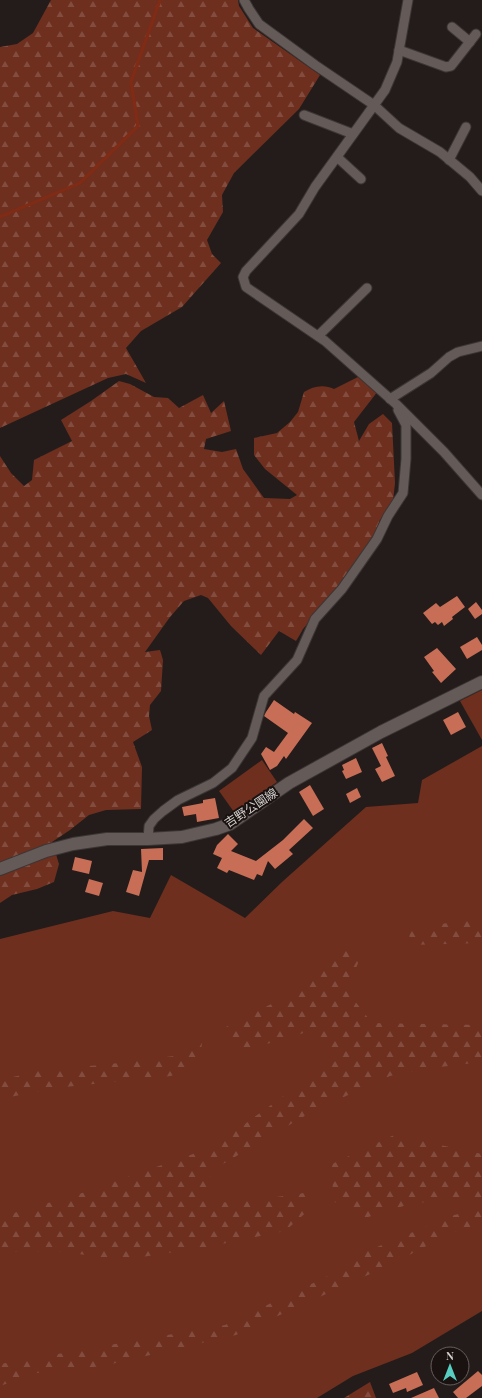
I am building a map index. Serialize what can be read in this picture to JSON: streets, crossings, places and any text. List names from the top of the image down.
{
  "streets": {
    "main road": ["吉野公園線"]
  },
  "north": "top"
}
